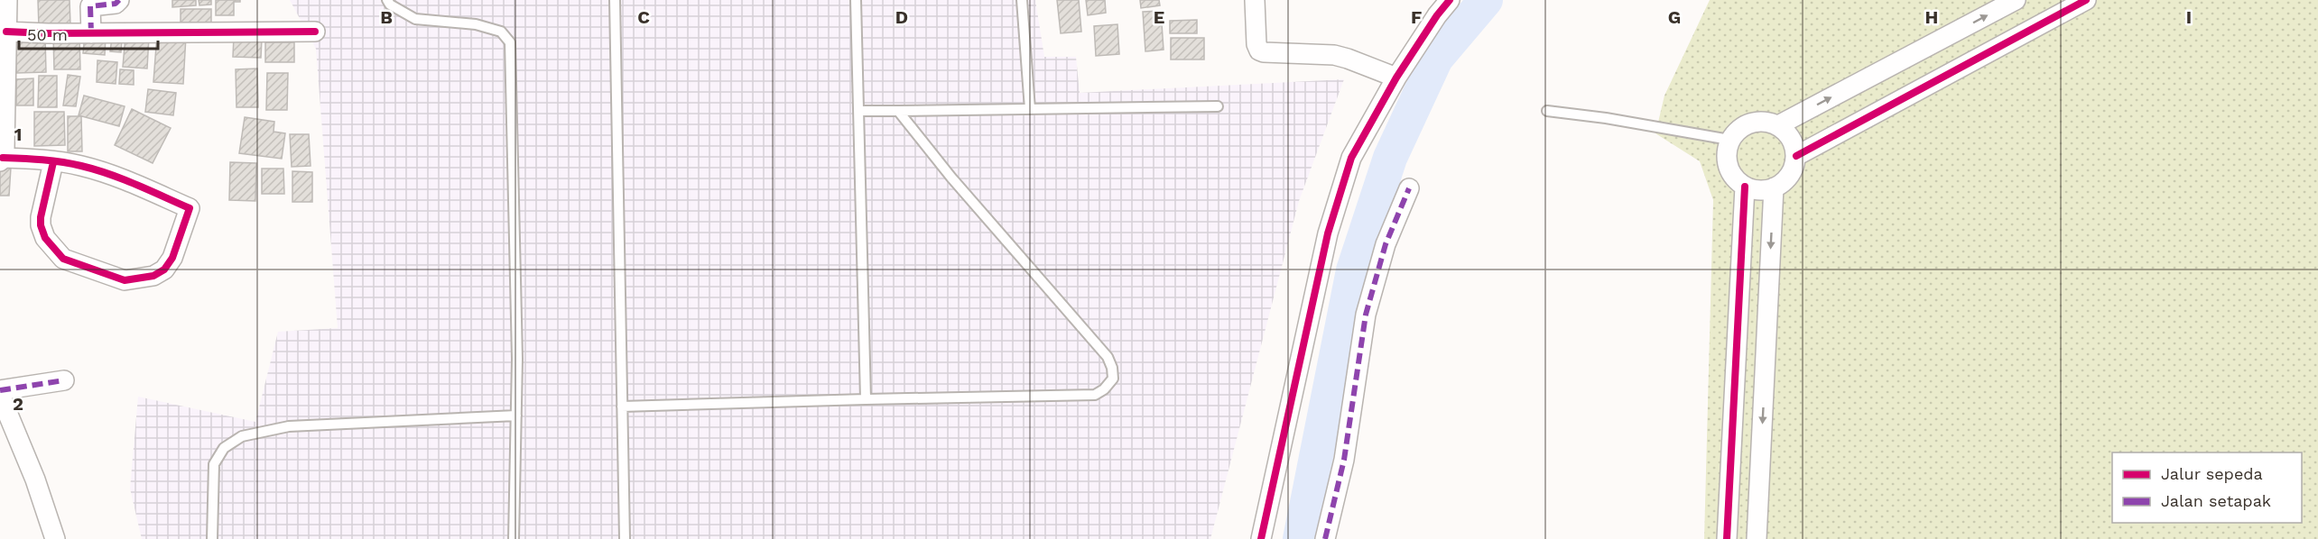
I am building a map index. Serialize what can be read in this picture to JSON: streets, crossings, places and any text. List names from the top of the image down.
{
  "legend": ["Jalur sepeda", "Jalan setapak"],
  "scale_bar": "50 m",
  "grid": {
    "columns": [
      "B",
      "C",
      "D",
      "E",
      "F",
      "G",
      "H",
      "I"
    ],
    "rows": ["1", "2"]
  }
}
